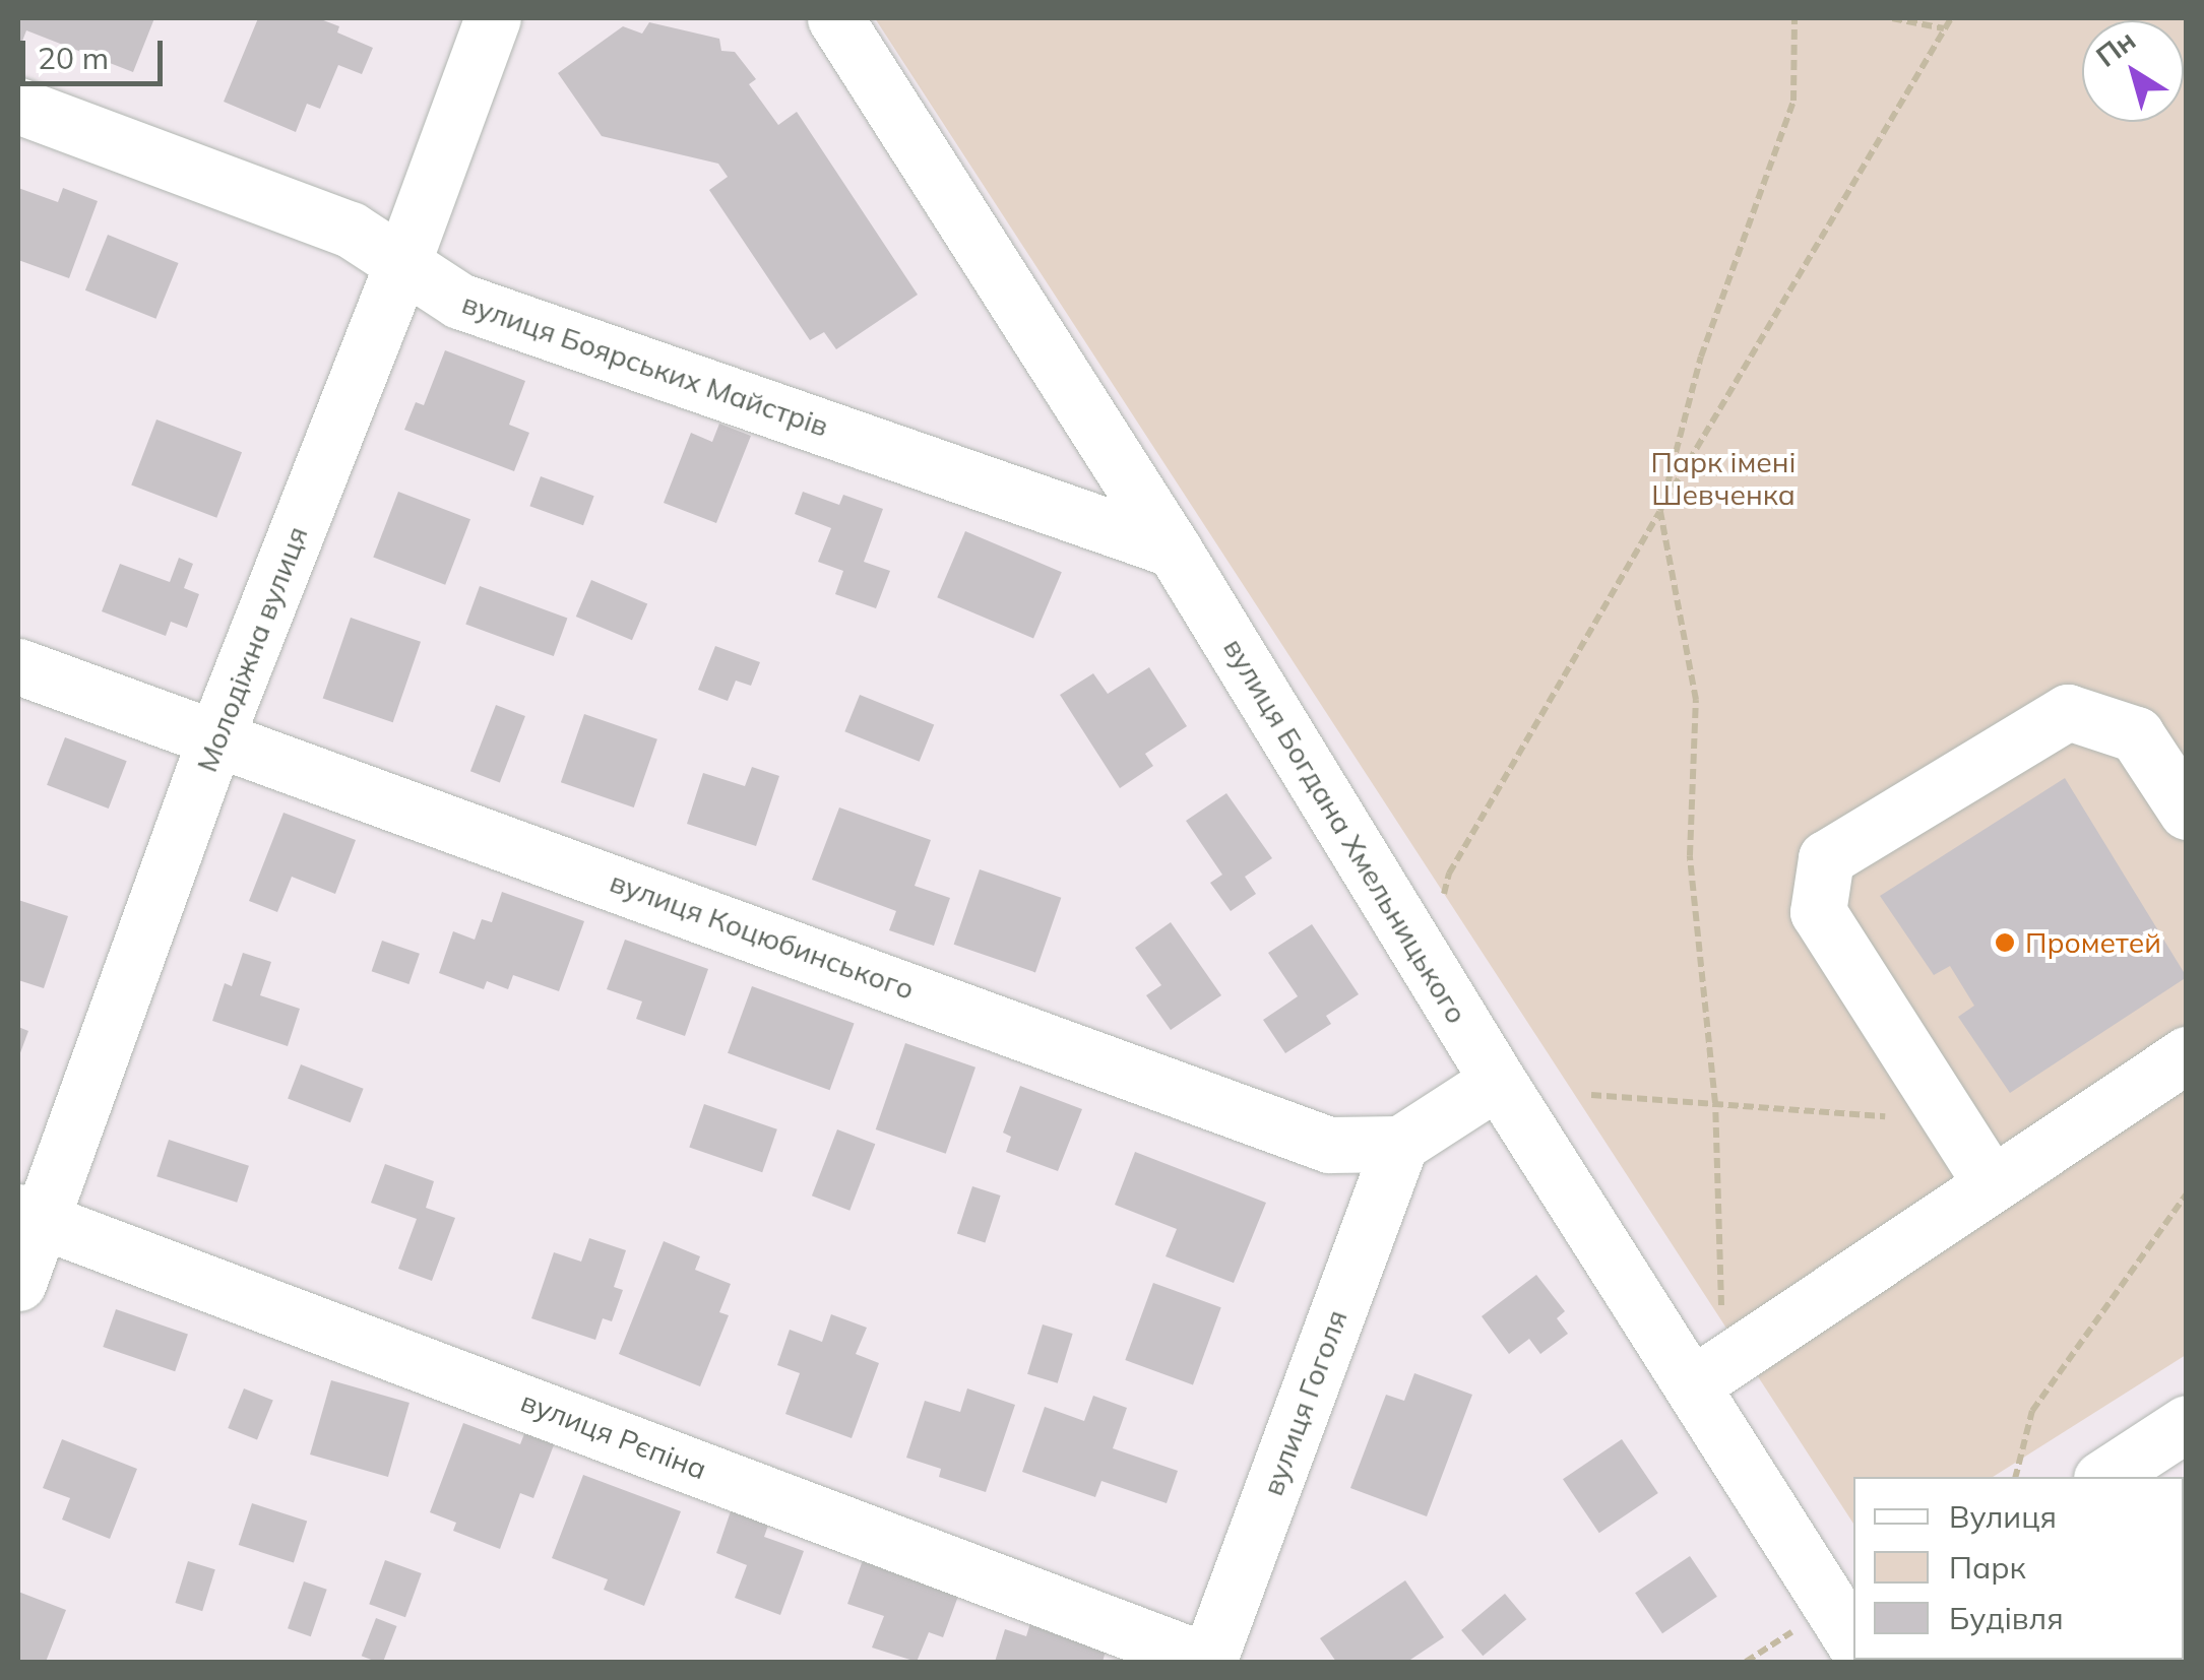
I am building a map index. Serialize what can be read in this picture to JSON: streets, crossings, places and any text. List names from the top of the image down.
{
  "streets": {
    "street": [
      "вулиця Боярських Майстрів",
      "Молодіжна вулиця",
      "вулиця Богдана Хмельницького",
      "вулиця Коцюбинського",
      "вулиця Гоголя",
      "вулиця Рєпіна"
    ]
  },
  "crossings": [
    ["вулиця Боярських Майстрів", "Молодіжна вулиця"],
    ["вулиця Боярських Майстрів", "вулиця Богдана Хмельницького"],
    ["Молодіжна вулиця", "вулиця Коцюбинського"],
    ["Молодіжна вулиця", "вулиця Рєпіна"],
    ["вулиця Коцюбинського", "вулиця Гоголя"],
    ["вулиця Гоголя", "вулиця Рєпіна"]
  ],
  "parks": ["Парк імені Шевченка"],
  "places": ["Прометей"],
  "legend": ["Вулиця", "Парк", "Будівля"],
  "scale_bar": "20 m",
  "north": "top left"
}
